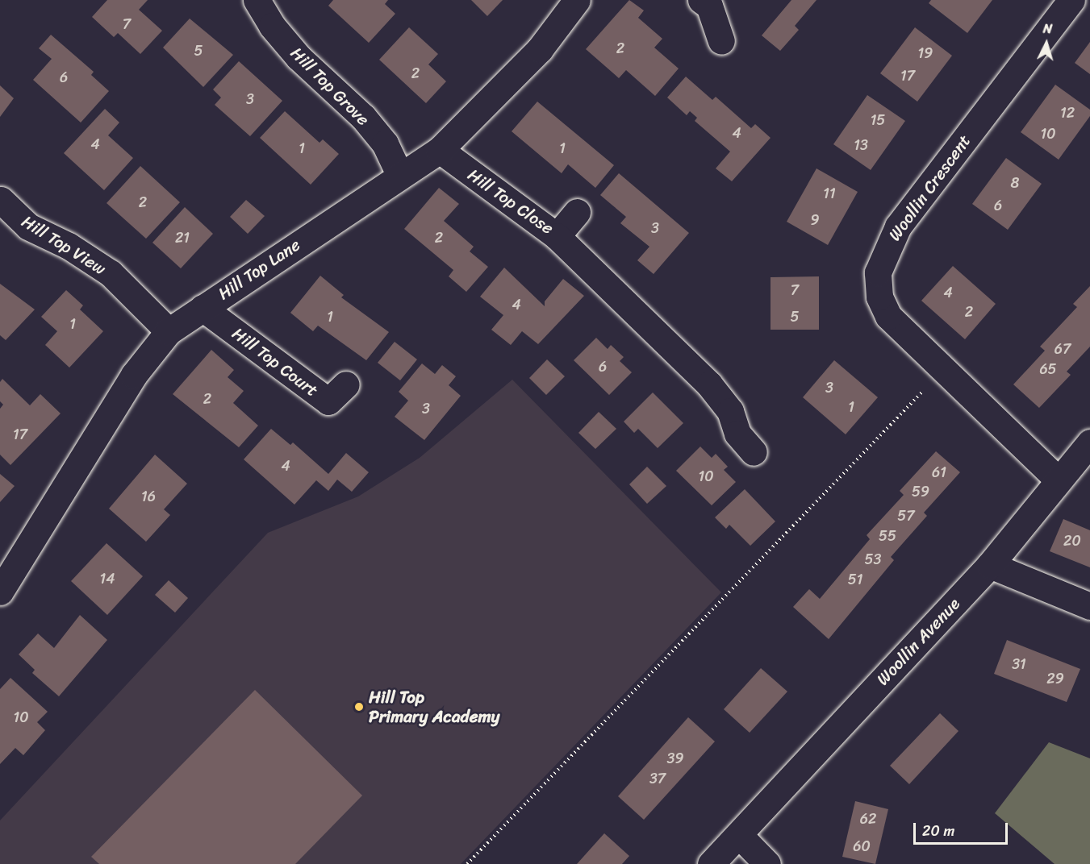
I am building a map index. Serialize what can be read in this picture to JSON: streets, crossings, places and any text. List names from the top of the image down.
{
  "streets": {
    "street": [
      "Hill Top Grove",
      "Woollin Crescent",
      "Hill Top Close",
      "Hill Top View",
      "Hill Top Lane",
      "Hill Top Court",
      "Woollin Avenue"
    ]
  },
  "crossings": [
    ["Hill Top Grove", "Hill Top Lane"],
    ["Woollin Crescent", "Woollin Avenue"],
    ["Hill Top Close", "Hill Top Lane"],
    ["Hill Top View", "Hill Top Lane"],
    ["Hill Top Lane", "Hill Top Court"]
  ],
  "places": ["Hill Top Primary Academy"],
  "house_numbers": [
    "7",
    "2",
    "5",
    "19",
    "2",
    "17",
    "6",
    "3",
    "12",
    "15",
    "4",
    "10",
    "4",
    "13",
    "1",
    "1",
    "8",
    "11",
    "2",
    "6",
    "9",
    "3",
    "21",
    "2",
    "7",
    "4",
    "4",
    "2",
    "1",
    "5",
    "1",
    "67",
    "6",
    "65",
    "3",
    "2",
    "1",
    "3",
    "17",
    "4",
    "61",
    "10",
    "59",
    "16",
    "57",
    "55",
    "20",
    "53",
    "14",
    "51",
    "31",
    "29",
    "10",
    "39",
    "37",
    "62",
    "60"
  ],
  "scale_bar": "20 m",
  "north": "top"
}
